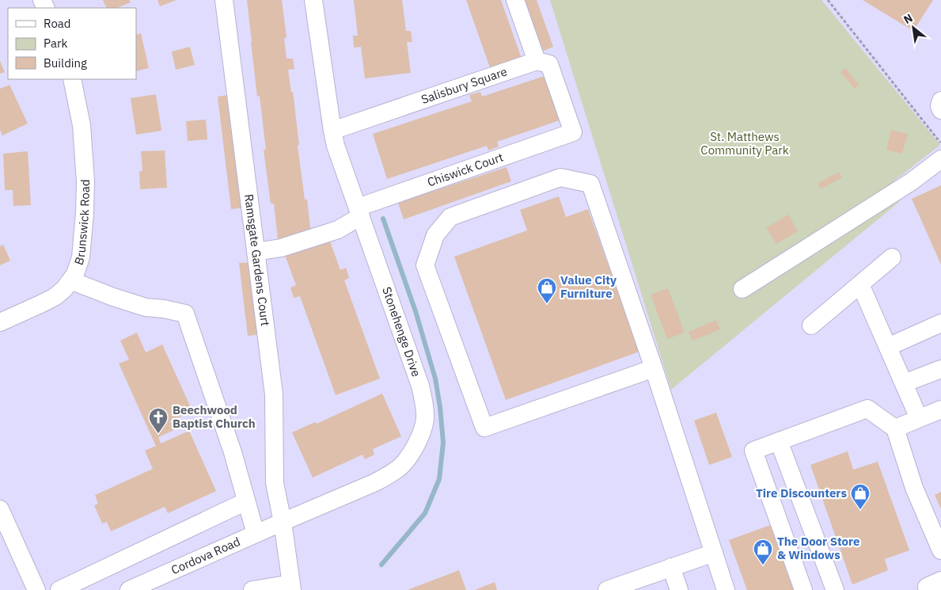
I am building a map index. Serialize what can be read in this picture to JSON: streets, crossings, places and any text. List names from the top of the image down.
{
  "streets": {
    "street": [
      "Salisbury Square",
      "Chiswick Court",
      "Brunswick Road",
      "Ramsgate Gardens Court",
      "Stonehenge Drive",
      "Cordova Road"
    ]
  },
  "crossings": [
    ["Salisbury Square", "Chiswick Court"],
    ["Salisbury Square", "Stonehenge Drive"],
    ["Chiswick Court", "Ramsgate Gardens Court"],
    ["Chiswick Court", "Stonehenge Drive"],
    ["Ramsgate Gardens Court", "Stonehenge Drive"],
    ["Ramsgate Gardens Court", "Cordova Road"],
    ["Stonehenge Drive", "Cordova Road"]
  ],
  "parks": ["St. Matthews Community Park"],
  "places": {
    "shop": ["Value City Furniture", "Tire Discounters", "The Door Store & Windows"],
    "church": ["Beechwood Baptist Church"]
  },
  "legend": ["Road", "Park", "Building"],
  "north": "top left"
}
